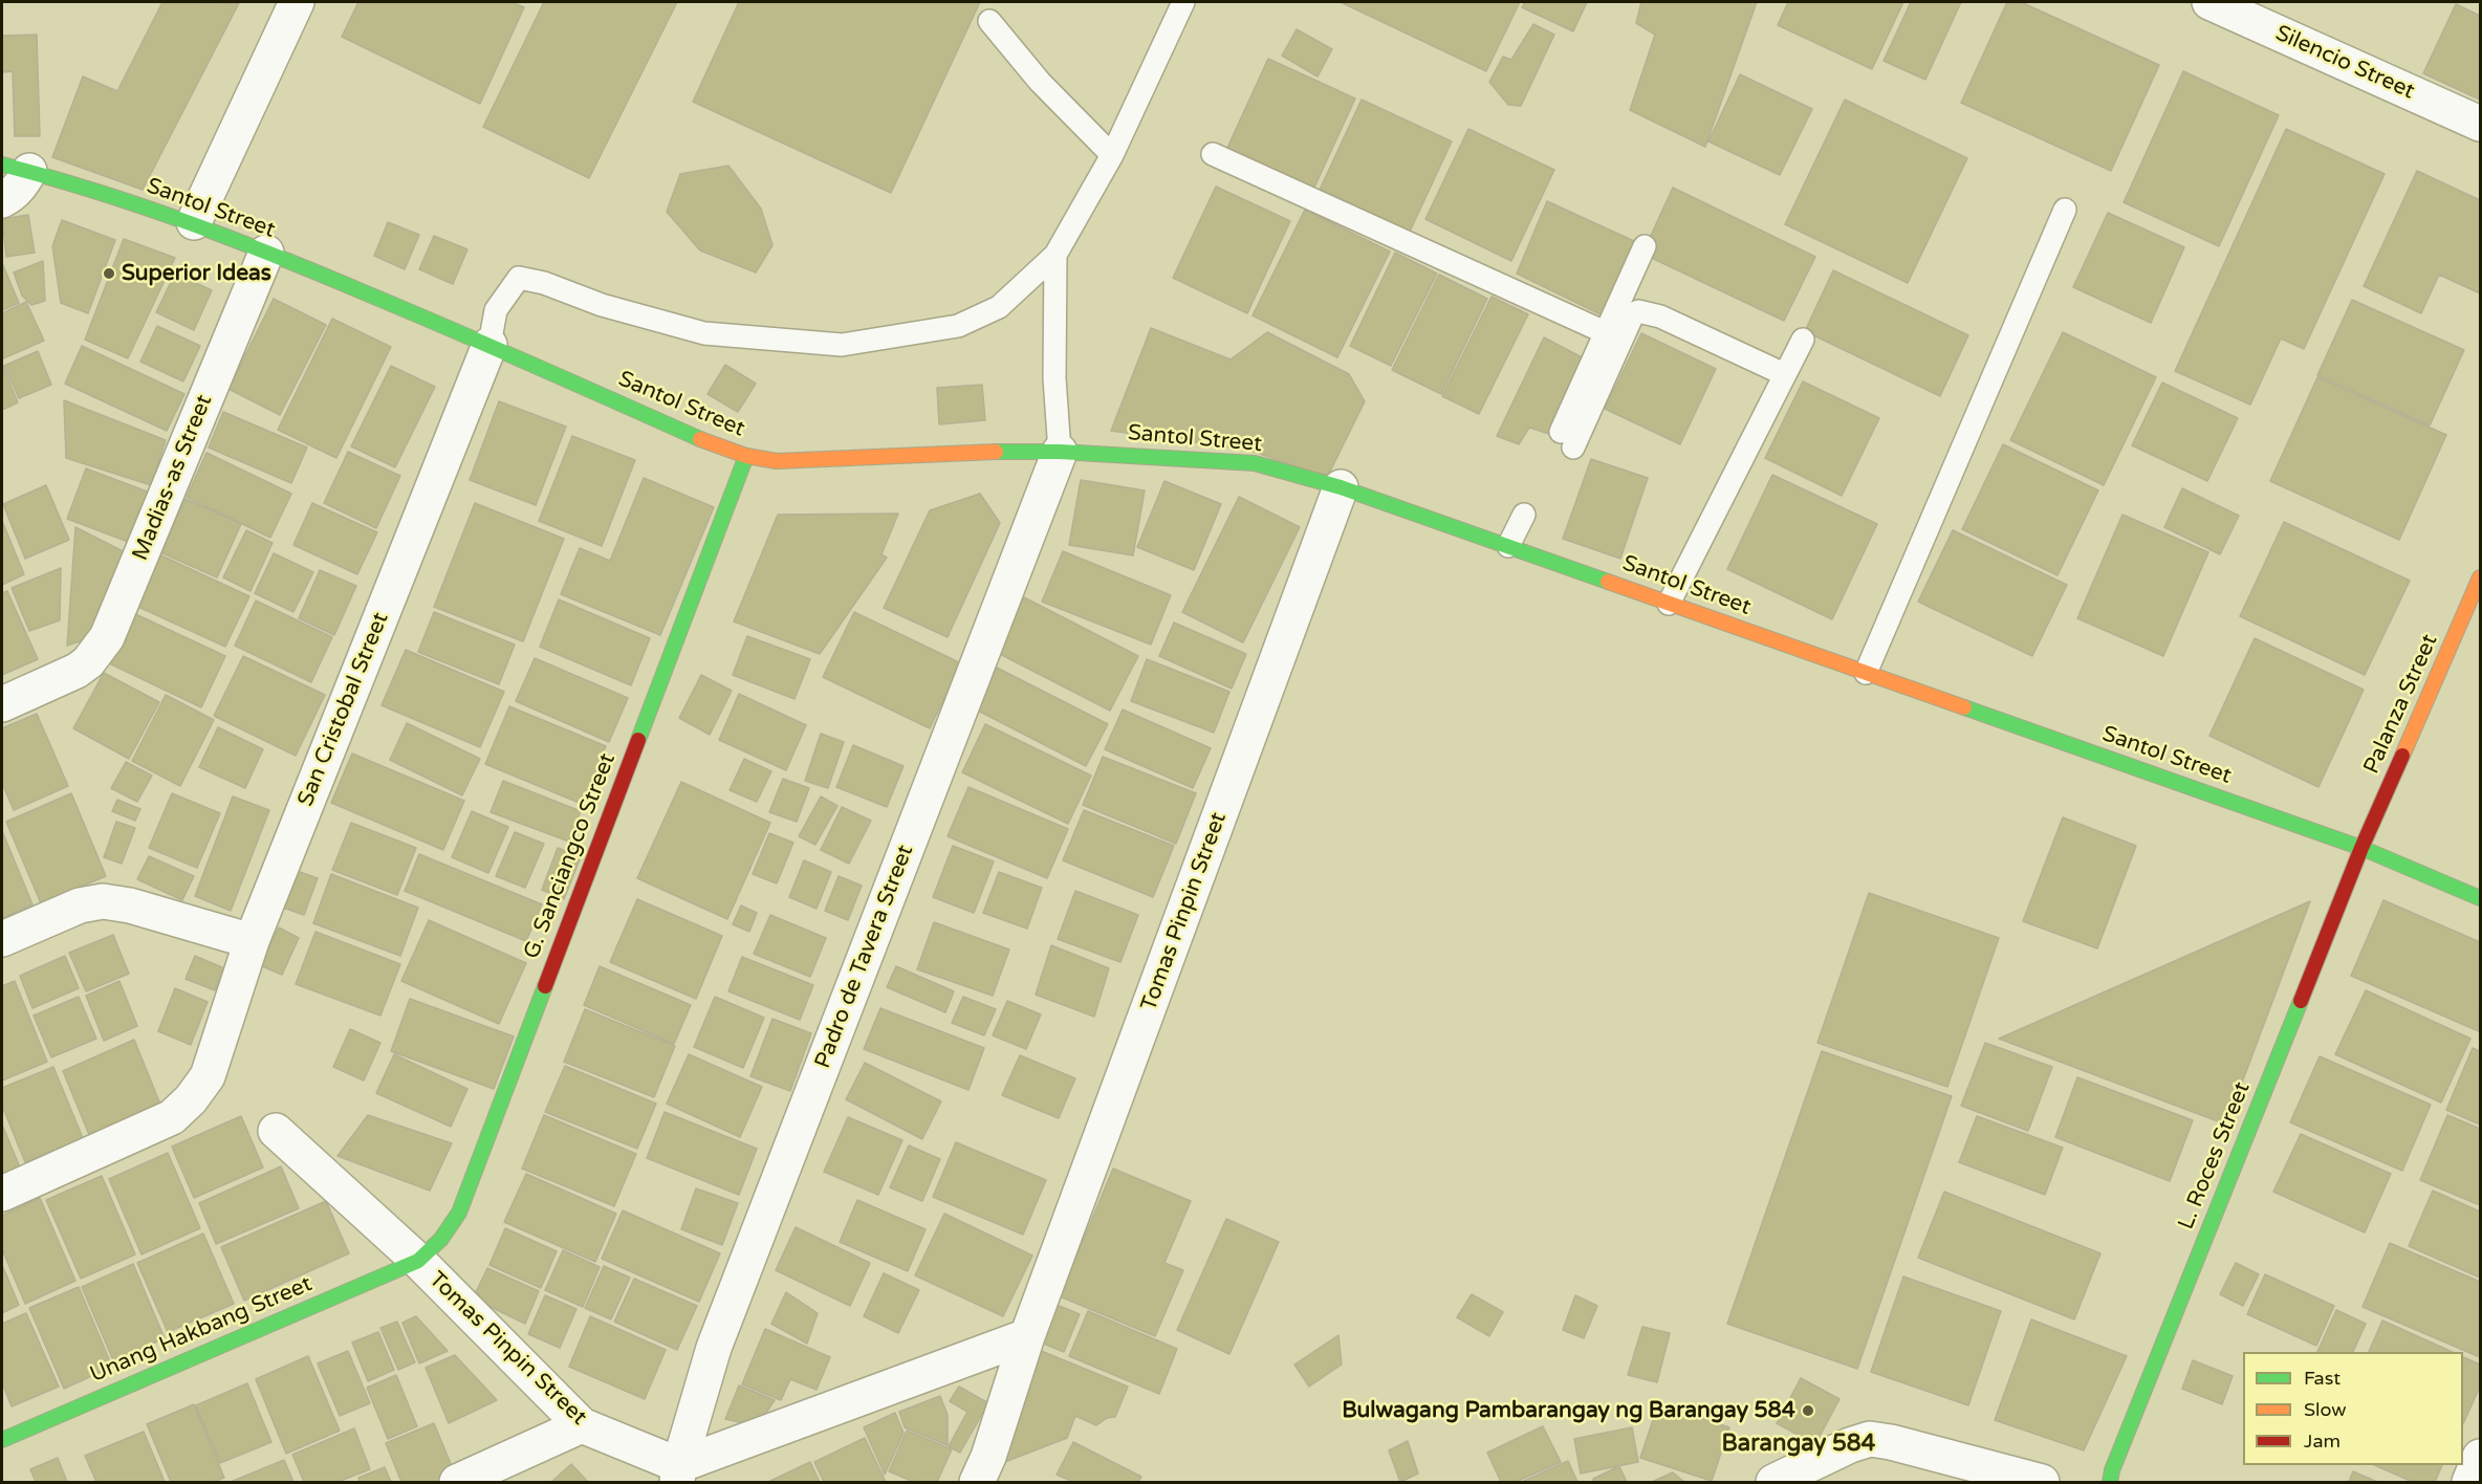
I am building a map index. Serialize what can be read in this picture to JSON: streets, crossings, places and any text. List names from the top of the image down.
{
  "streets": {
    "street": [
      "Silencio Street",
      "Santol Street",
      "Madias-as Street",
      "Palanza Street",
      "San Cristobal Street",
      "G. Sanciangco Street",
      "Tomas Pinpin Street",
      "Padro de Tavera Street",
      "L. Roces Street",
      "Unang Hakbang Street"
    ]
  },
  "crossings": [
    ["Santol Street", "Madias-as Street"],
    ["Santol Street", "Palanza Street"],
    ["Santol Street", "San Cristobal Street"],
    ["Santol Street", "G. Sanciangco Street"],
    ["Santol Street", "Tomas Pinpin Street"],
    ["Santol Street", "Padro de Tavera Street"],
    ["Santol Street", "L. Roces Street"],
    ["Palanza Street", "L. Roces Street"],
    ["G. Sanciangco Street", "Tomas Pinpin Street"],
    ["G. Sanciangco Street", "Unang Hakbang Street"],
    ["Tomas Pinpin Street", "Padro de Tavera Street"],
    ["Tomas Pinpin Street", "Unang Hakbang Street"]
  ],
  "districts": ["Barangay 584"],
  "places": ["Superior Ideas", "Bulwagang Pambarangay ng Barangay 584"],
  "legend": ["Fast", "Slow", "Jam"]
}
